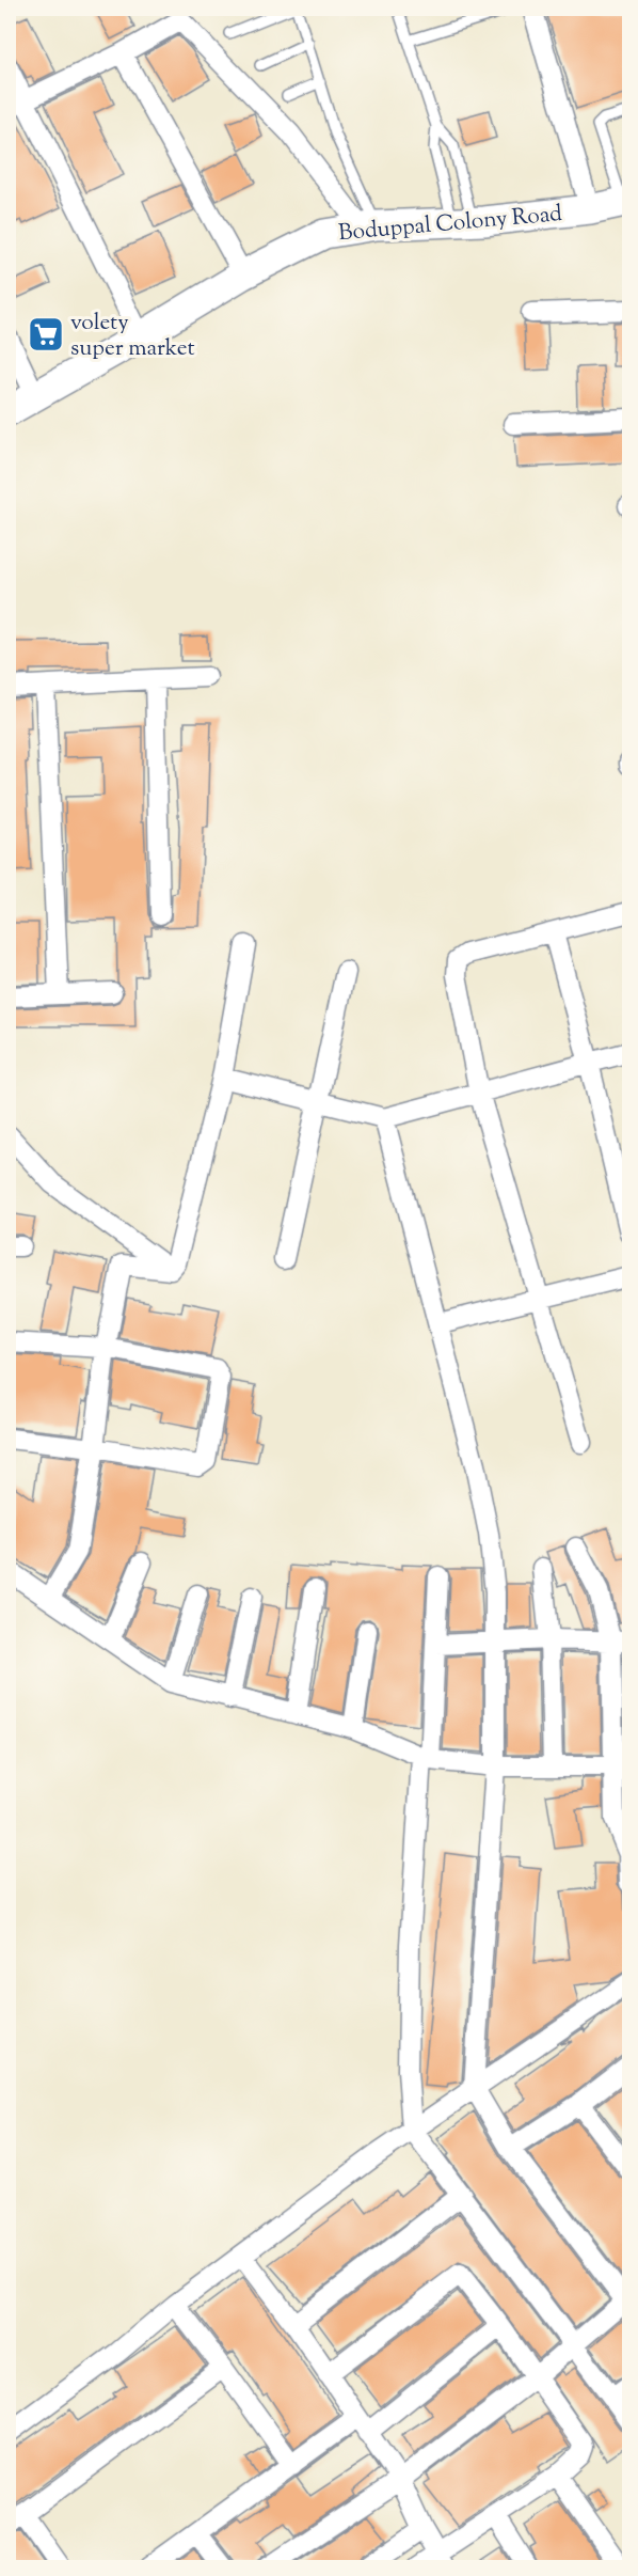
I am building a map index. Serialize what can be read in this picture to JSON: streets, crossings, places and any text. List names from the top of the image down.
{
  "streets": {
    "street": ["Boduppal Colony Road"]
  },
  "places": {
    "supermarket": ["volety super market"]
  }
}
